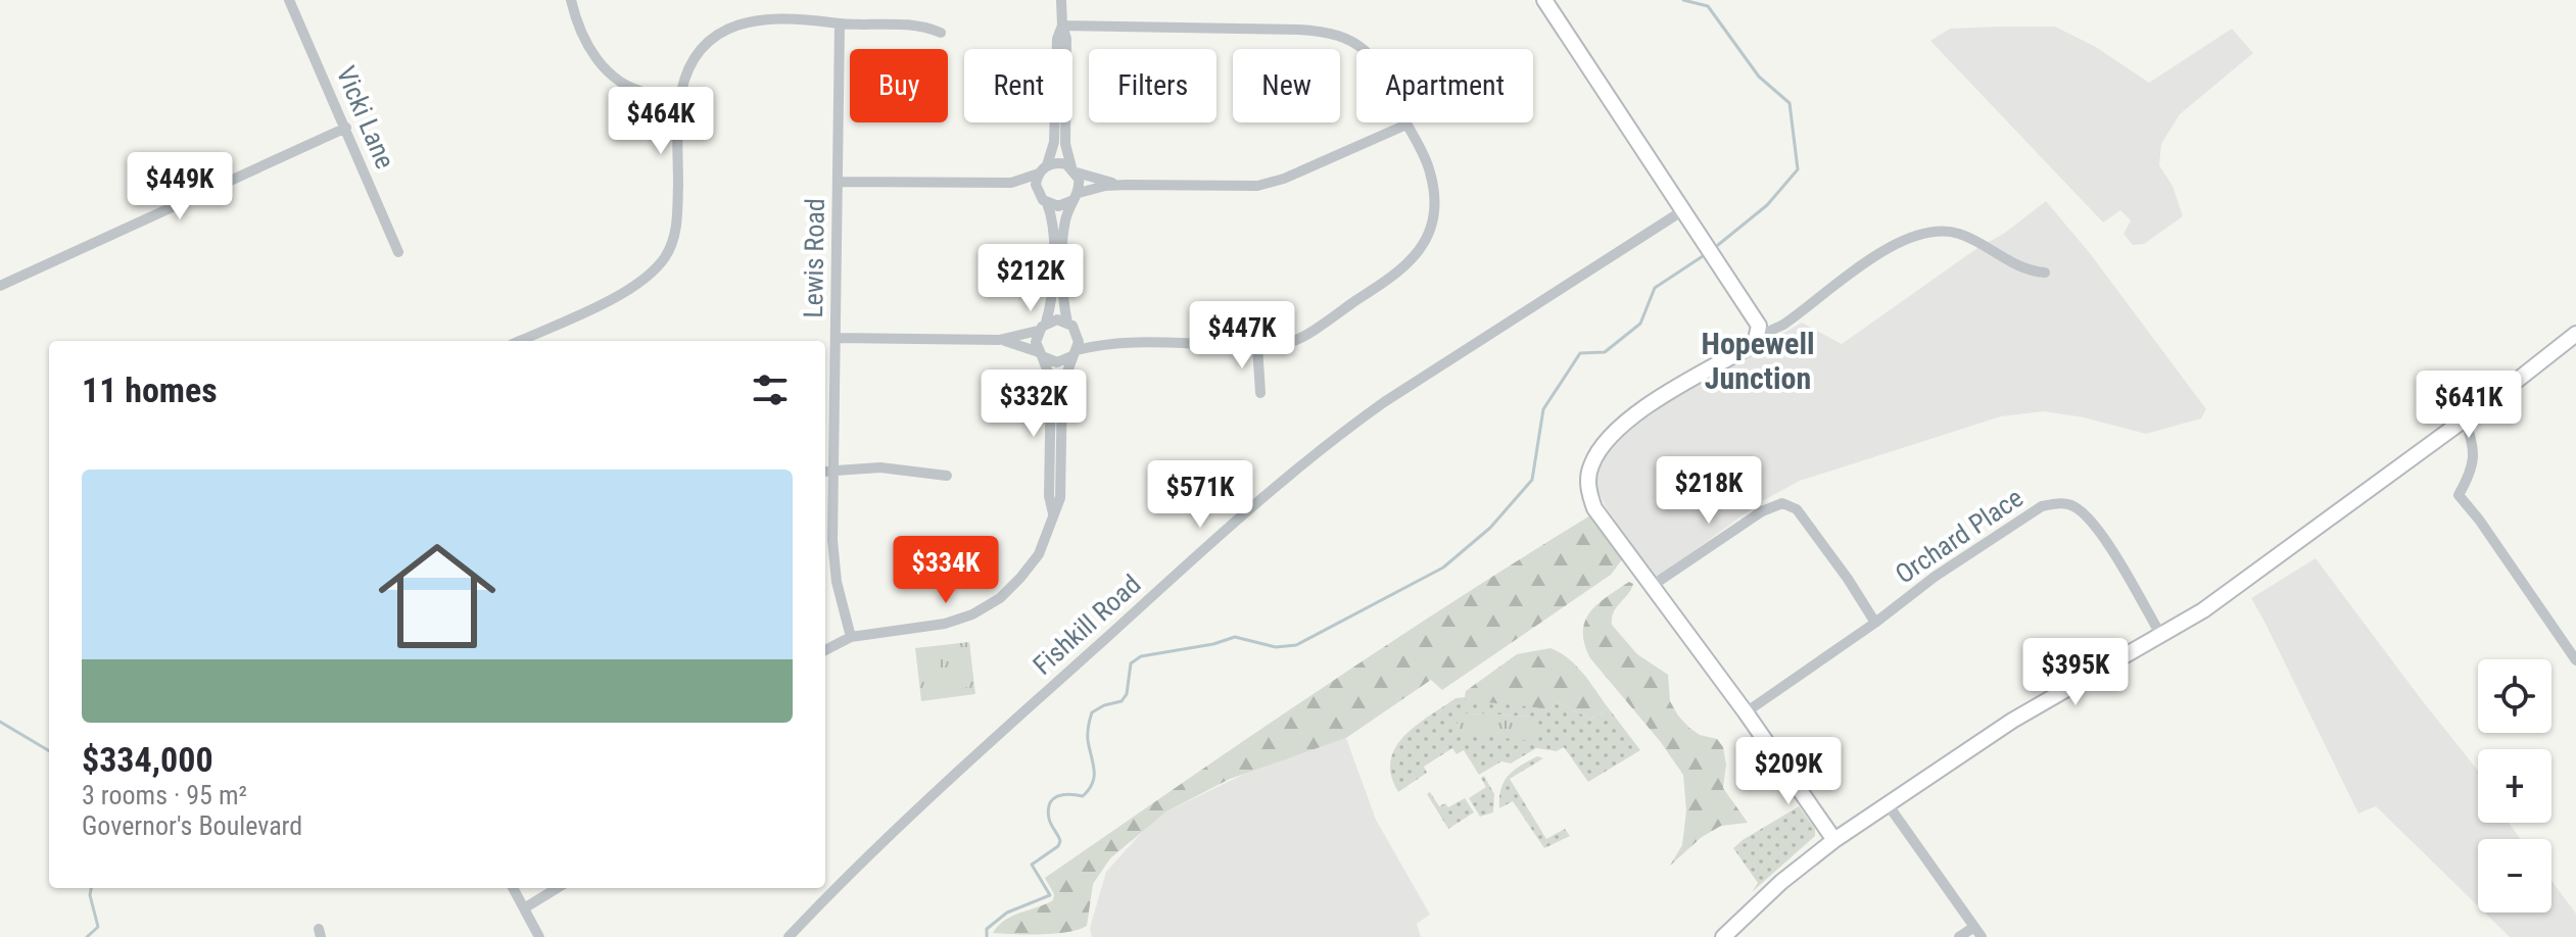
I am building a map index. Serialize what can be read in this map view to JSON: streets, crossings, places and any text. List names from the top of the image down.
{
  "streets": {
    "street": [
      "Vicki Lane",
      "Lewis Road",
      "Orchard Place",
      "Fishkill Road"
    ]
  },
  "districts": ["Hopewell Junction"],
  "page": {
    "chip": [
      "Buy",
      "Rent",
      "Filters",
      "New",
      "Apartment"
    ],
    "price": [
      "$464K",
      "$449K",
      "$212K",
      "$447K",
      "$332K",
      "$641K",
      "$218K",
      "$571K",
      "$334K",
      "$395K",
      "$209K"
    ],
    "heading": "11 homes",
    "list": [
      {
        "name": "$334,000",
        "note": "3 rooms · 95 m² · Governor's Boulevard"
      }
    ],
    "map_buttons": ["+", "−"]
  }
}
